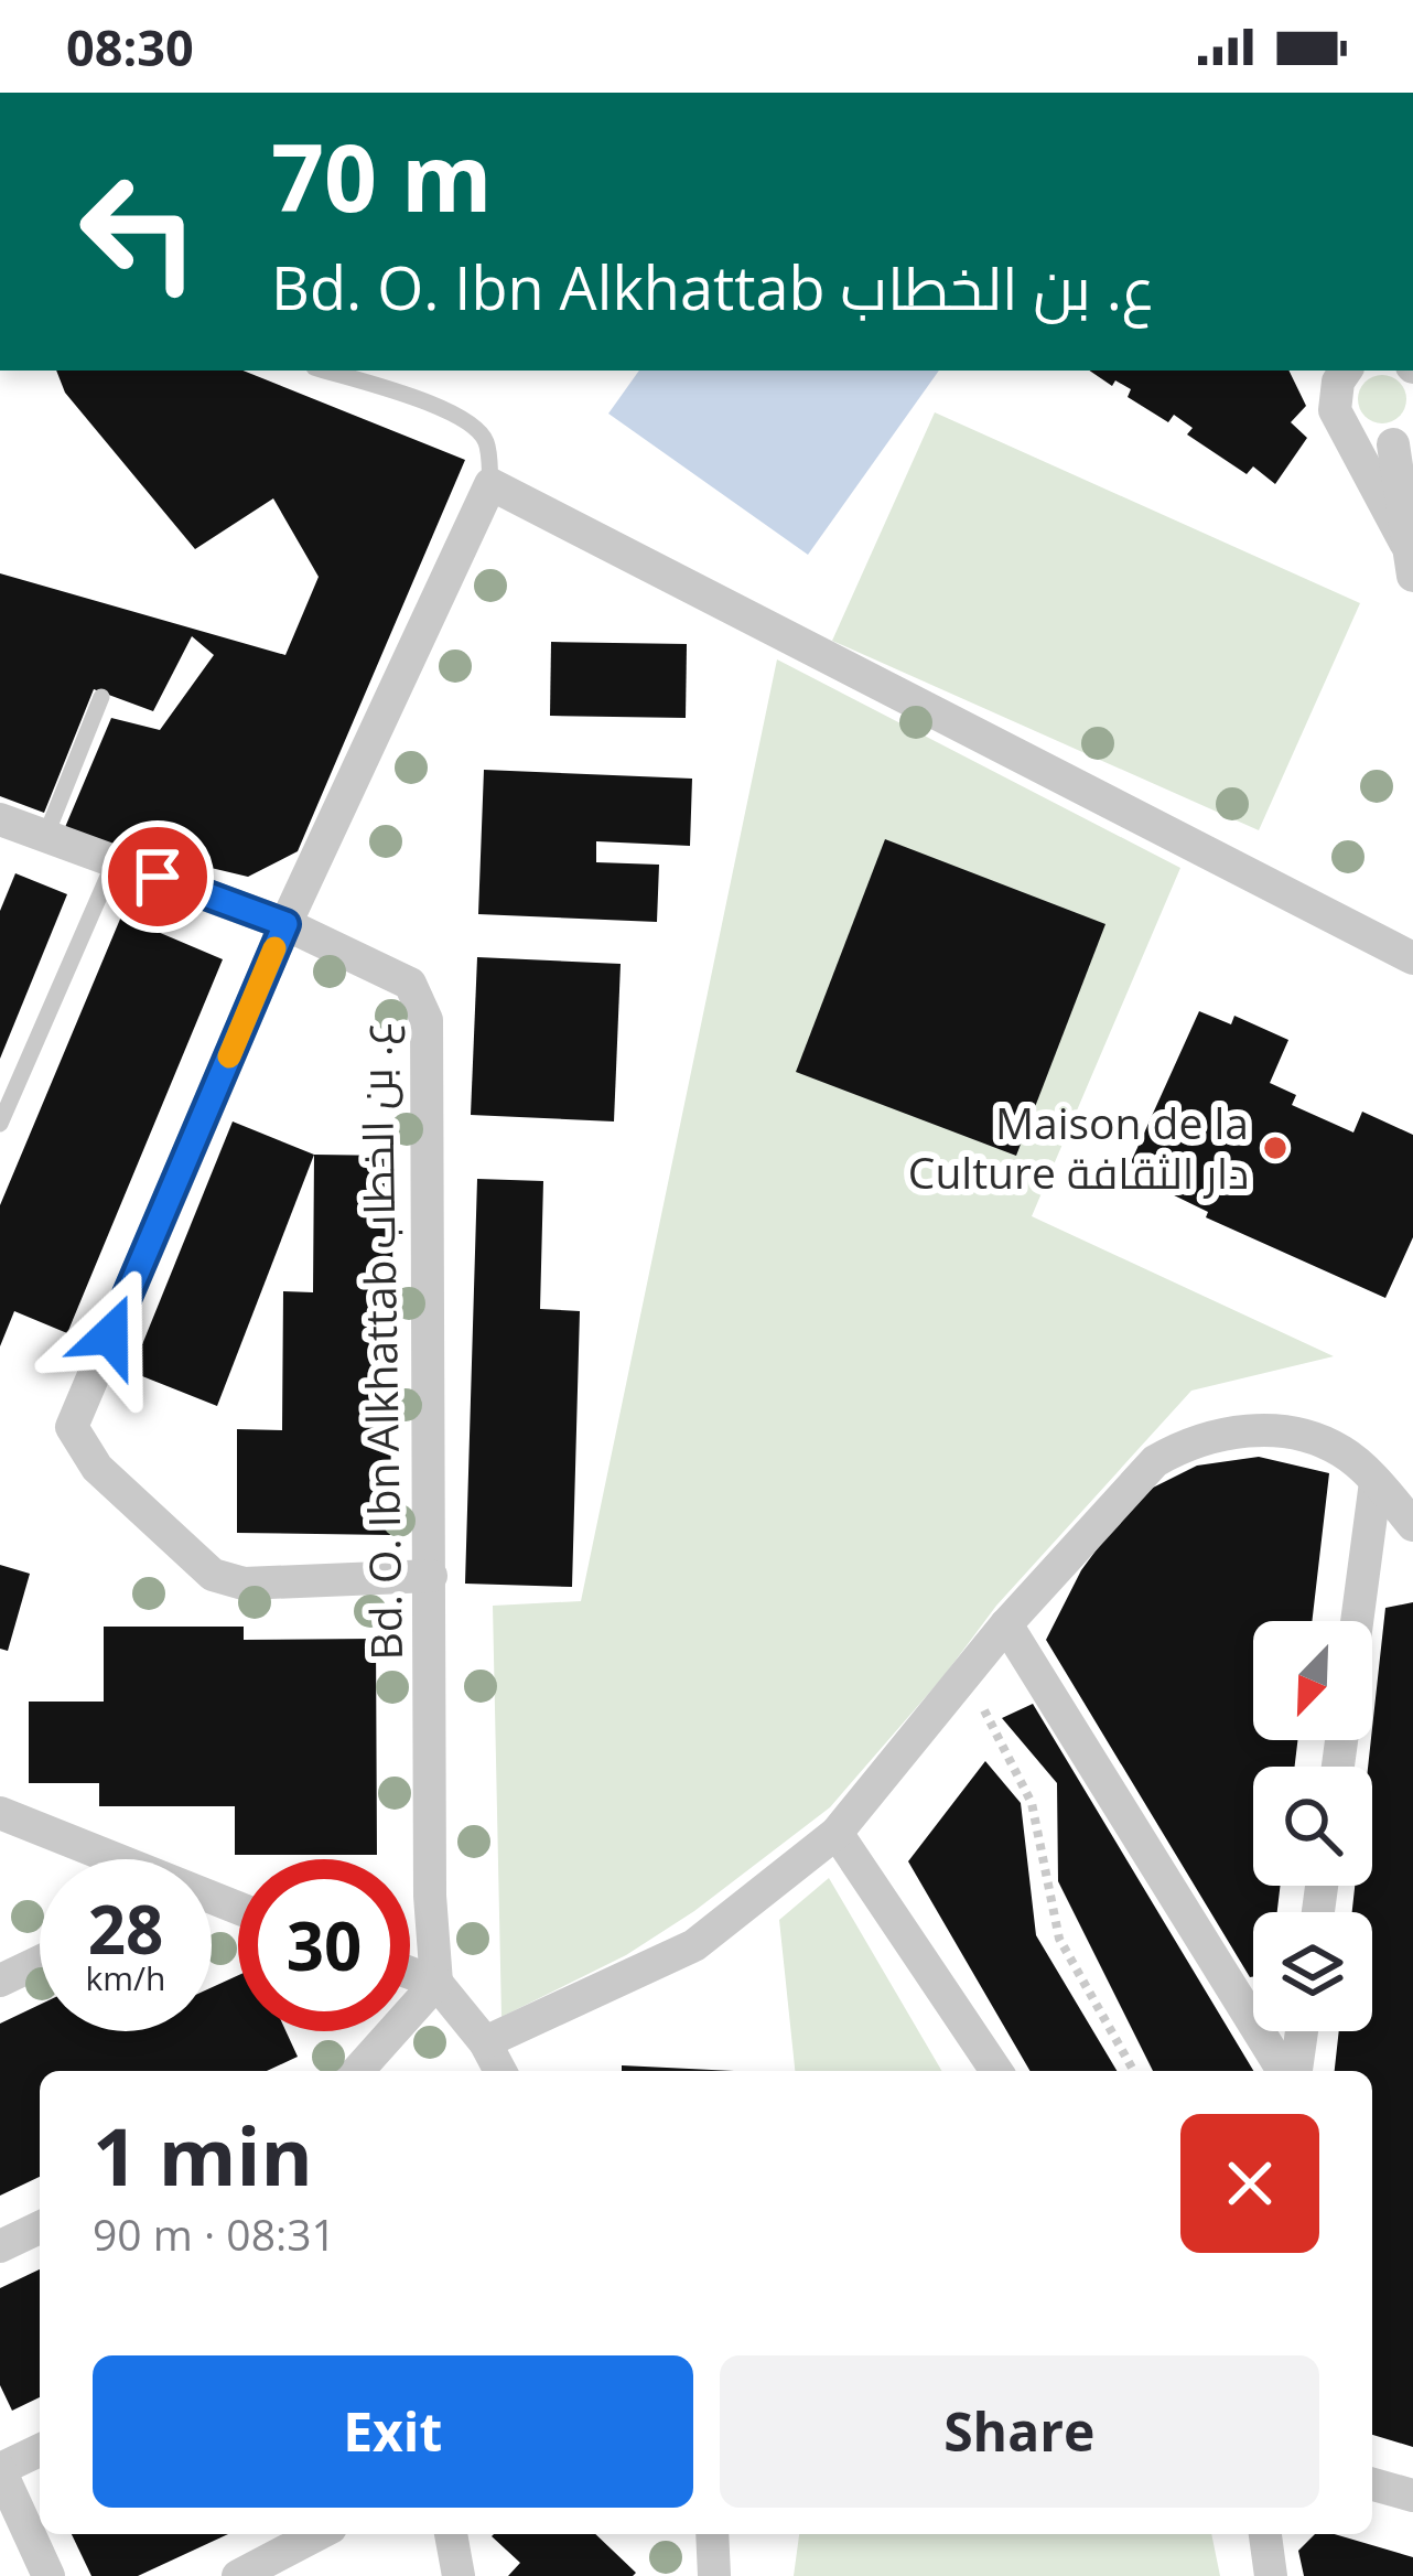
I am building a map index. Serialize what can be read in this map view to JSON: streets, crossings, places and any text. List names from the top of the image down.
{
  "streets": {
    "street": ["Bd. O. Ibn Alkhattab ع. بن الخطاب"]
  },
  "places": ["Maison de la Culture دار الثقافة"],
  "north": "bottom left",
  "page": {
    "status": "08:30",
    "turn": ["70 m", "Bd. O. Ibn Alkhattab ع. بن الخطاب"],
    "speed": "28 km/h",
    "limit": "30",
    "heading": ["1 min", "90 m · 08:31"],
    "buttons": ["Exit", "Share"]
  }
}
